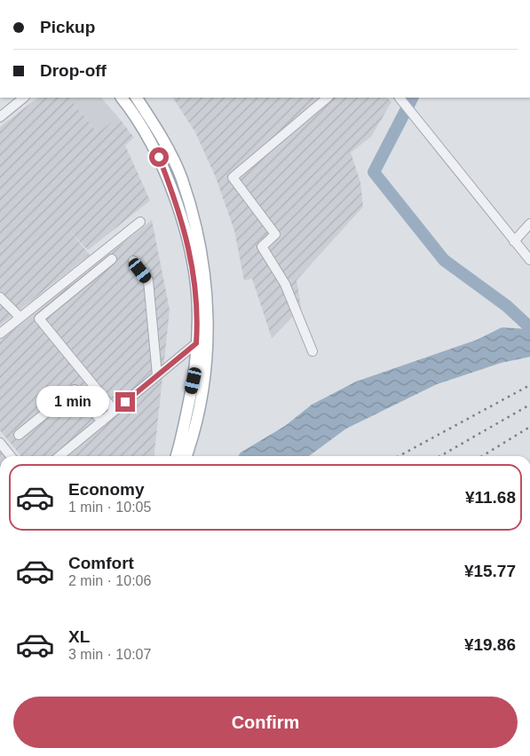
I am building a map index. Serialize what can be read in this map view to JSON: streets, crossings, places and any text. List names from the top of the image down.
{
  "page": {
    "banner": ["Pickup", "Drop-off"],
    "bubble": "1 min",
    "list": [
      {
        "name": "Economy",
        "note": "1 min · 10:05",
        "value": "¥11.68"
      },
      {
        "name": "Comfort",
        "note": "2 min · 10:06",
        "value": "¥15.77"
      },
      {
        "name": "XL",
        "note": "3 min · 10:07",
        "value": "¥19.86"
      }
    ],
    "buttons": "Confirm"
  }
}
